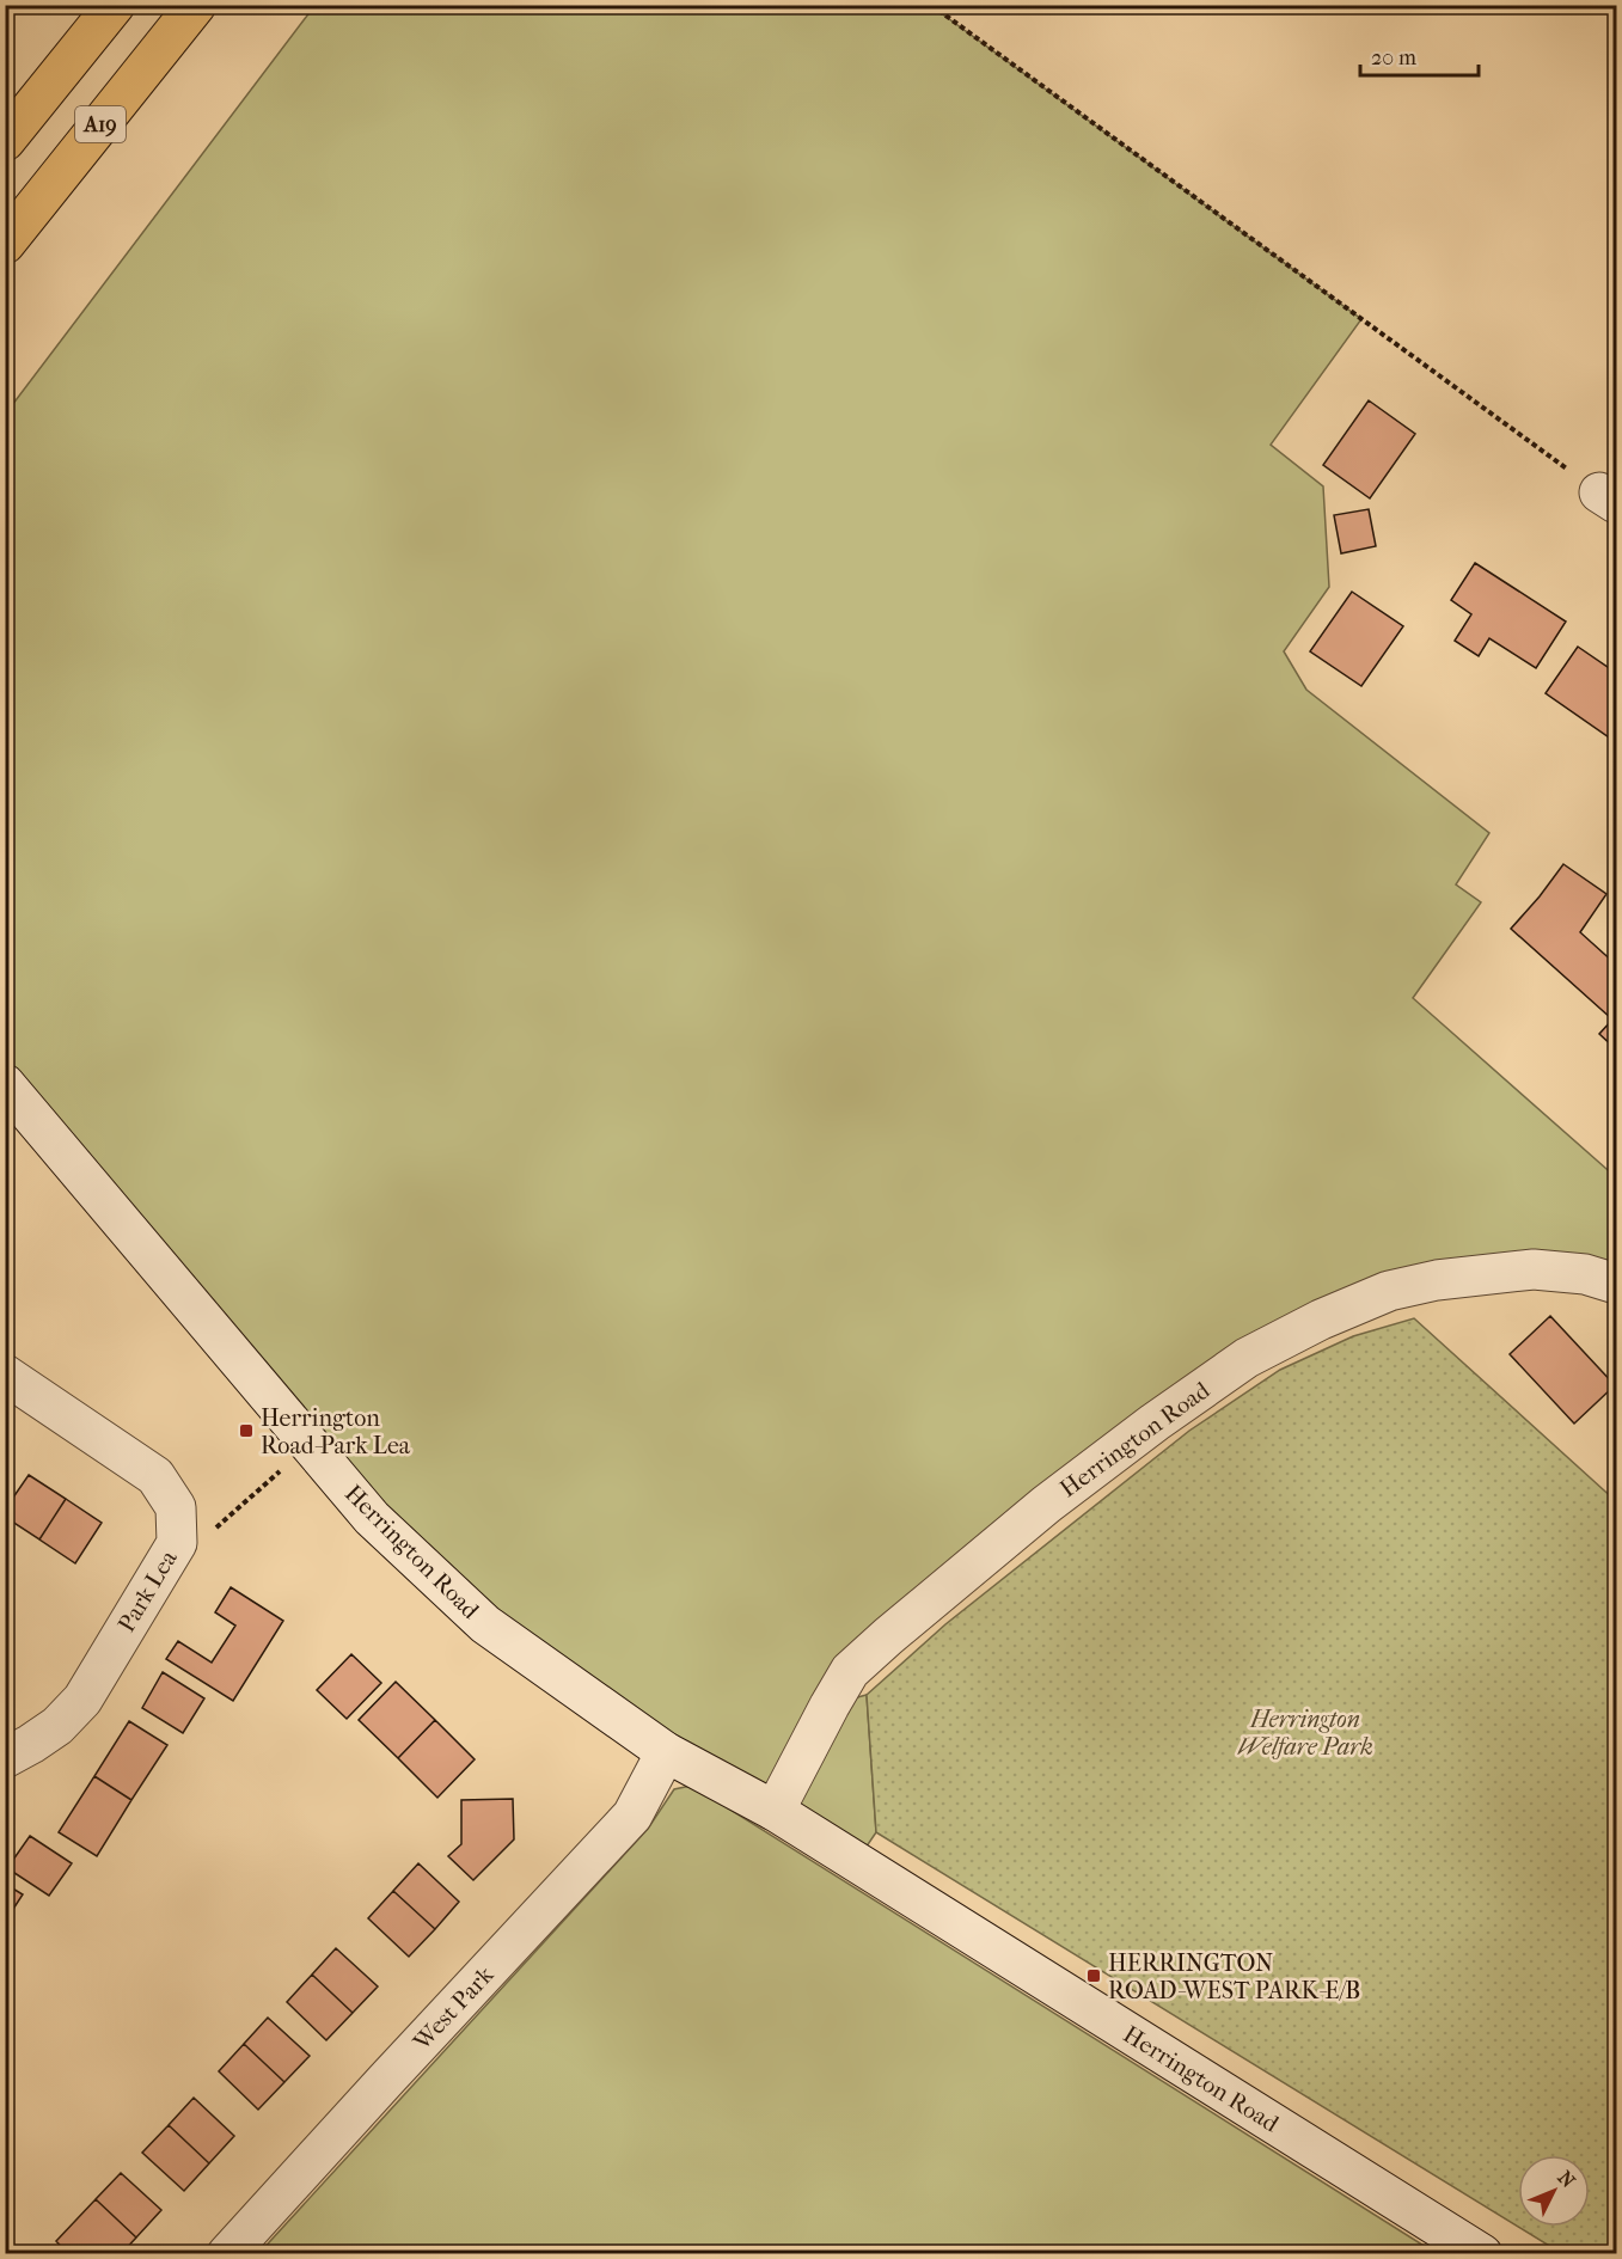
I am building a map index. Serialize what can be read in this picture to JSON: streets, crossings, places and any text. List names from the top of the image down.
{
  "streets": {
    "highway": ["A19"],
    "street": ["Herrington Road", "Park Lea", "West Park"]
  },
  "crossings": [
    ["Herrington Road", "West Park"]
  ],
  "parks": ["Herrington Welfare Park"],
  "places": {
    "transit": ["Herrington Road-Park Lea", "HERRINGTON ROAD-WEST PARK-E/B"]
  },
  "scale_bar": "20 m",
  "north": "top right"
}
